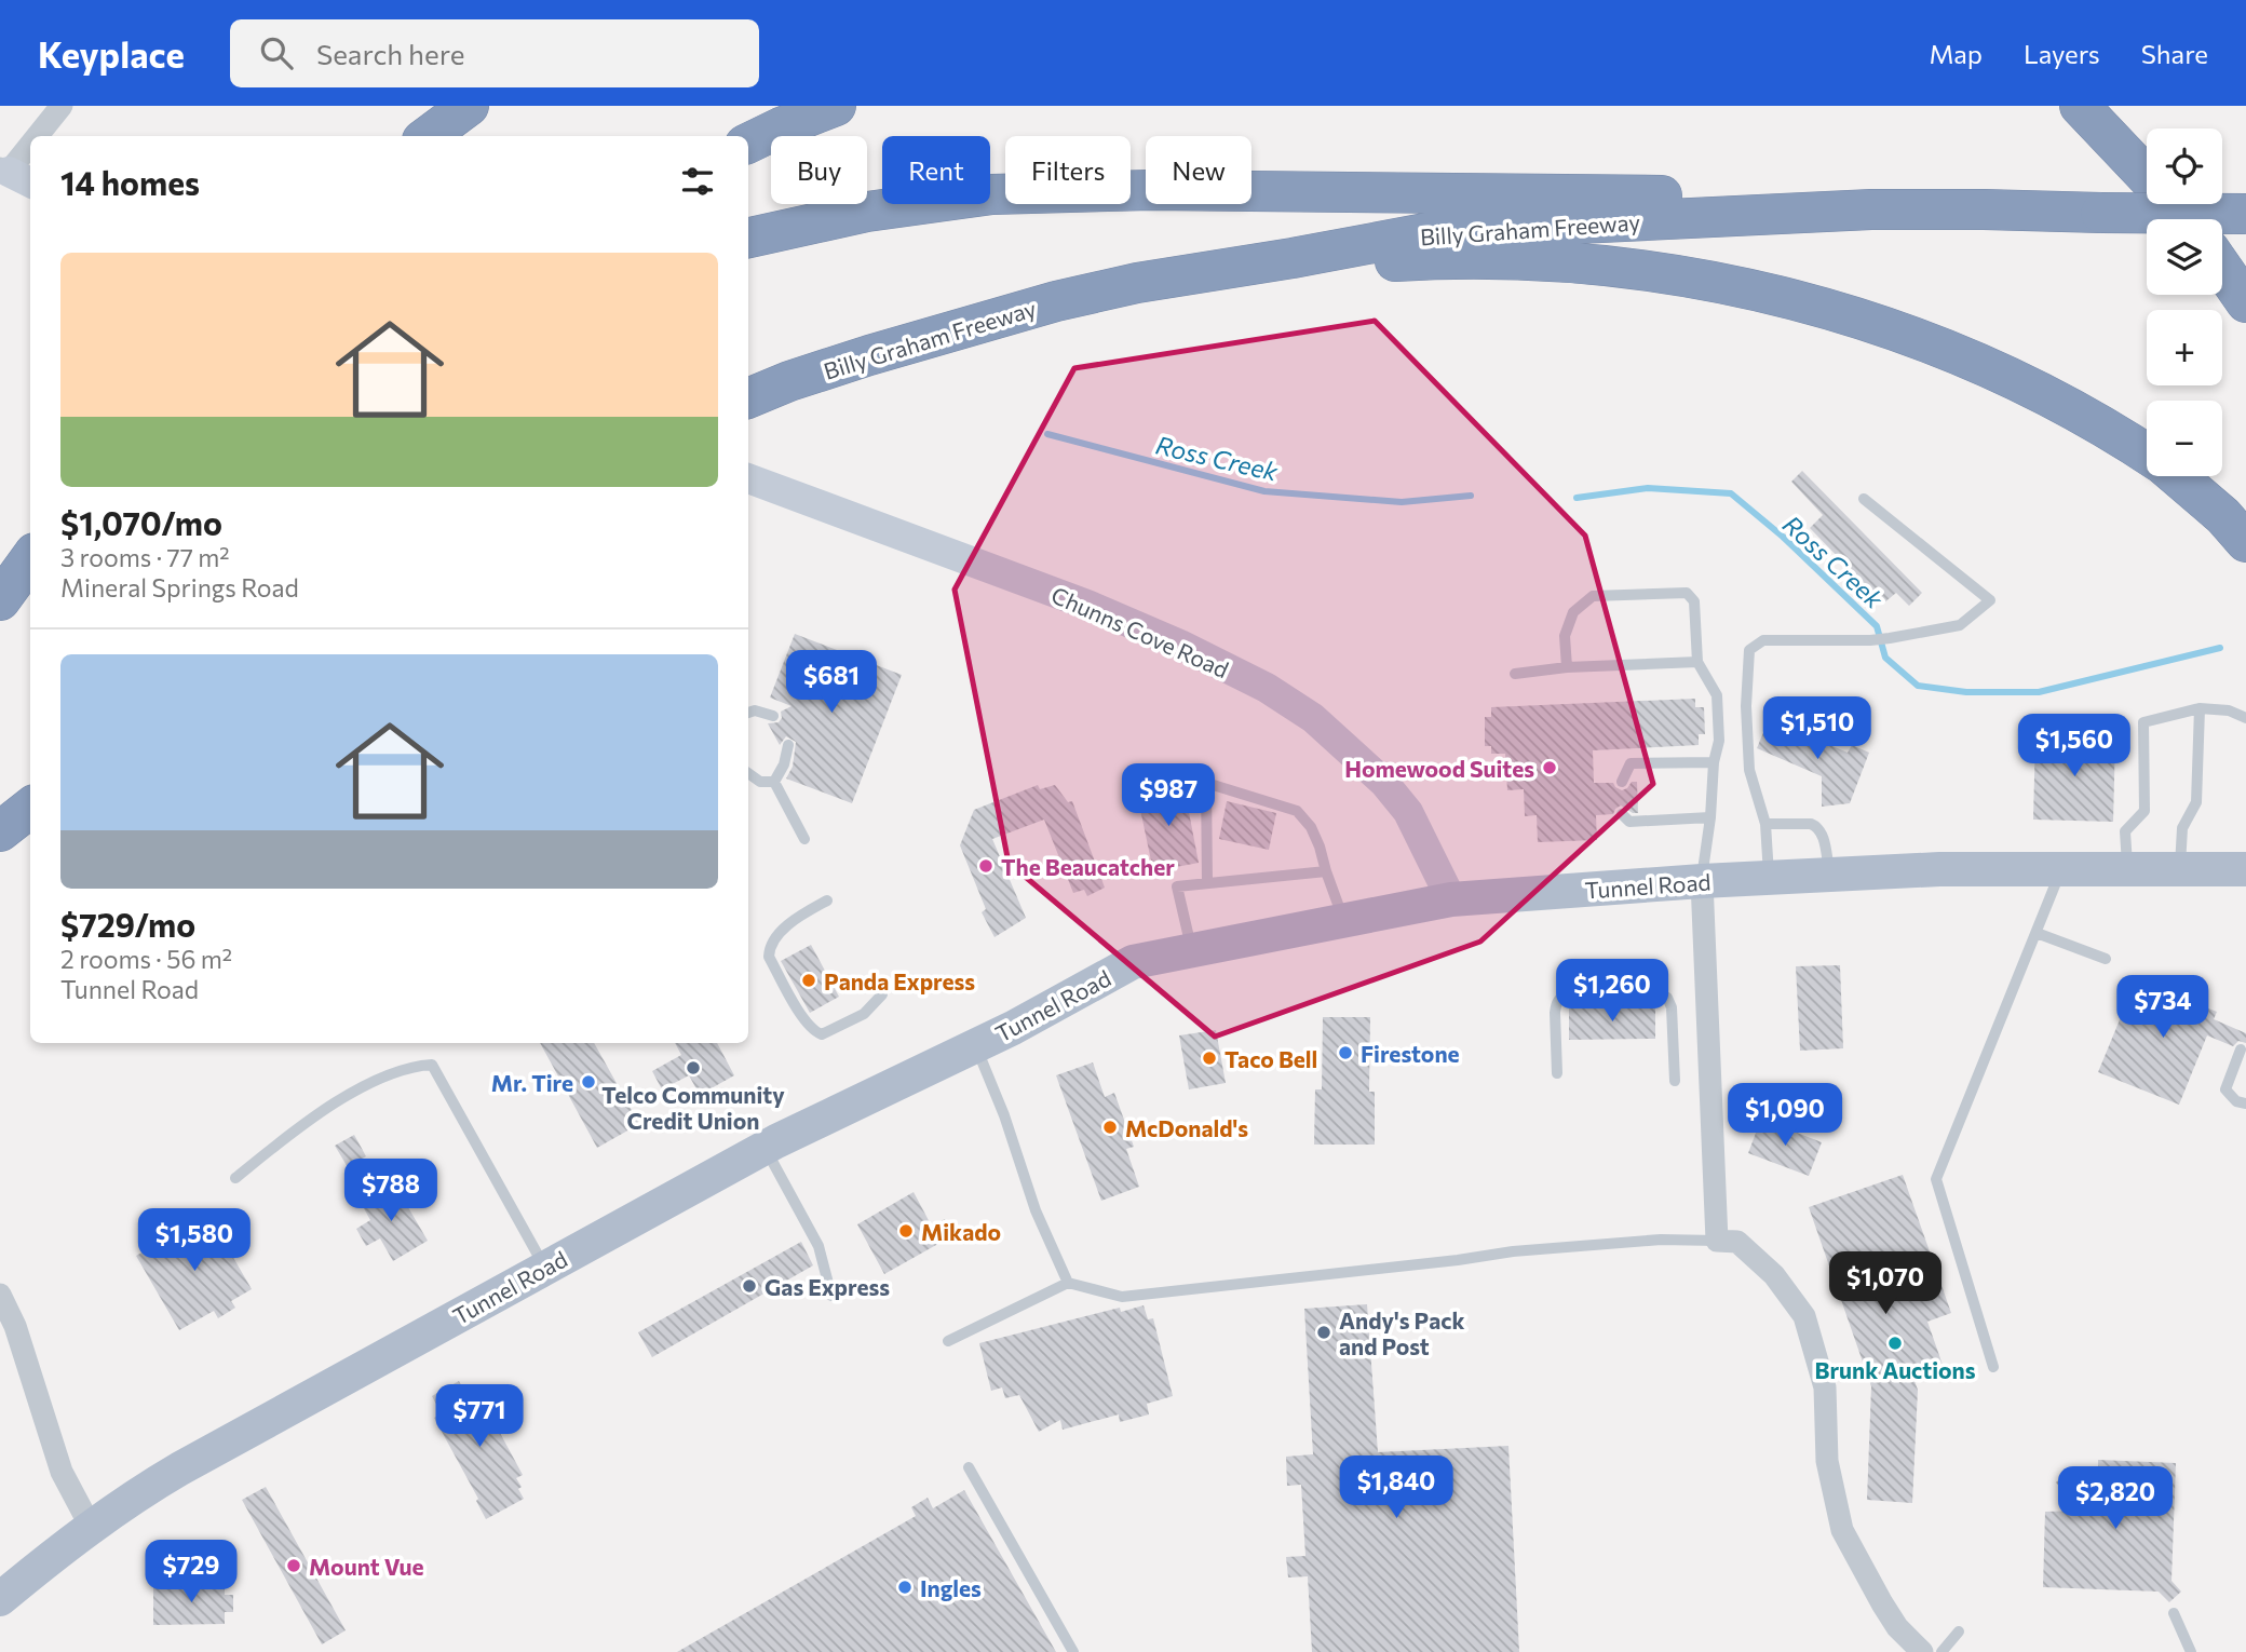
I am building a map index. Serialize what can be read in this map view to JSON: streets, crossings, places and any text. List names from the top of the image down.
{
  "streets": {
    "highway": ["Billy Graham Freeway"],
    "main road": ["Chunns Cove Road", "Tunnel Road"]
  },
  "crossings": [
    ["Chunns Cove Road", "Tunnel Road"]
  ],
  "water": ["Ross Creek"],
  "places": [
    "Homewood Suites",
    "The Beaucatcher",
    "Panda Express",
    "Firestone",
    "Taco Bell",
    "Telco Community Credit Union",
    "Mr. Tire",
    "McDonald's",
    "Mikado",
    "Gas Express",
    "Andy's Pack and Post",
    "Brunk Auctions",
    "Mount Vue",
    "Ingles"
  ],
  "page": {
    "header": "Keyplace",
    "search": "Search here",
    "nav": ["Map", "Layers", "Share"],
    "map_buttons": ["+", "−"],
    "chip": [
      "Buy",
      "Rent",
      "Filters",
      "New"
    ],
    "heading": "14 homes",
    "list": [
      {
        "name": "$1,070/mo",
        "note": "3 rooms · 77 m² · Mineral Springs Road"
      },
      {
        "name": "$729/mo",
        "note": "2 rooms · 56 m² · Tunnel Road"
      }
    ],
    "price": [
      "$681",
      "$1,510",
      "$1,560",
      "$987",
      "$1,260",
      "$734",
      "$1,090",
      "$788",
      "$1,580",
      "$1,070",
      "$771",
      "$1,840",
      "$2,820",
      "$729"
    ]
  }
}
